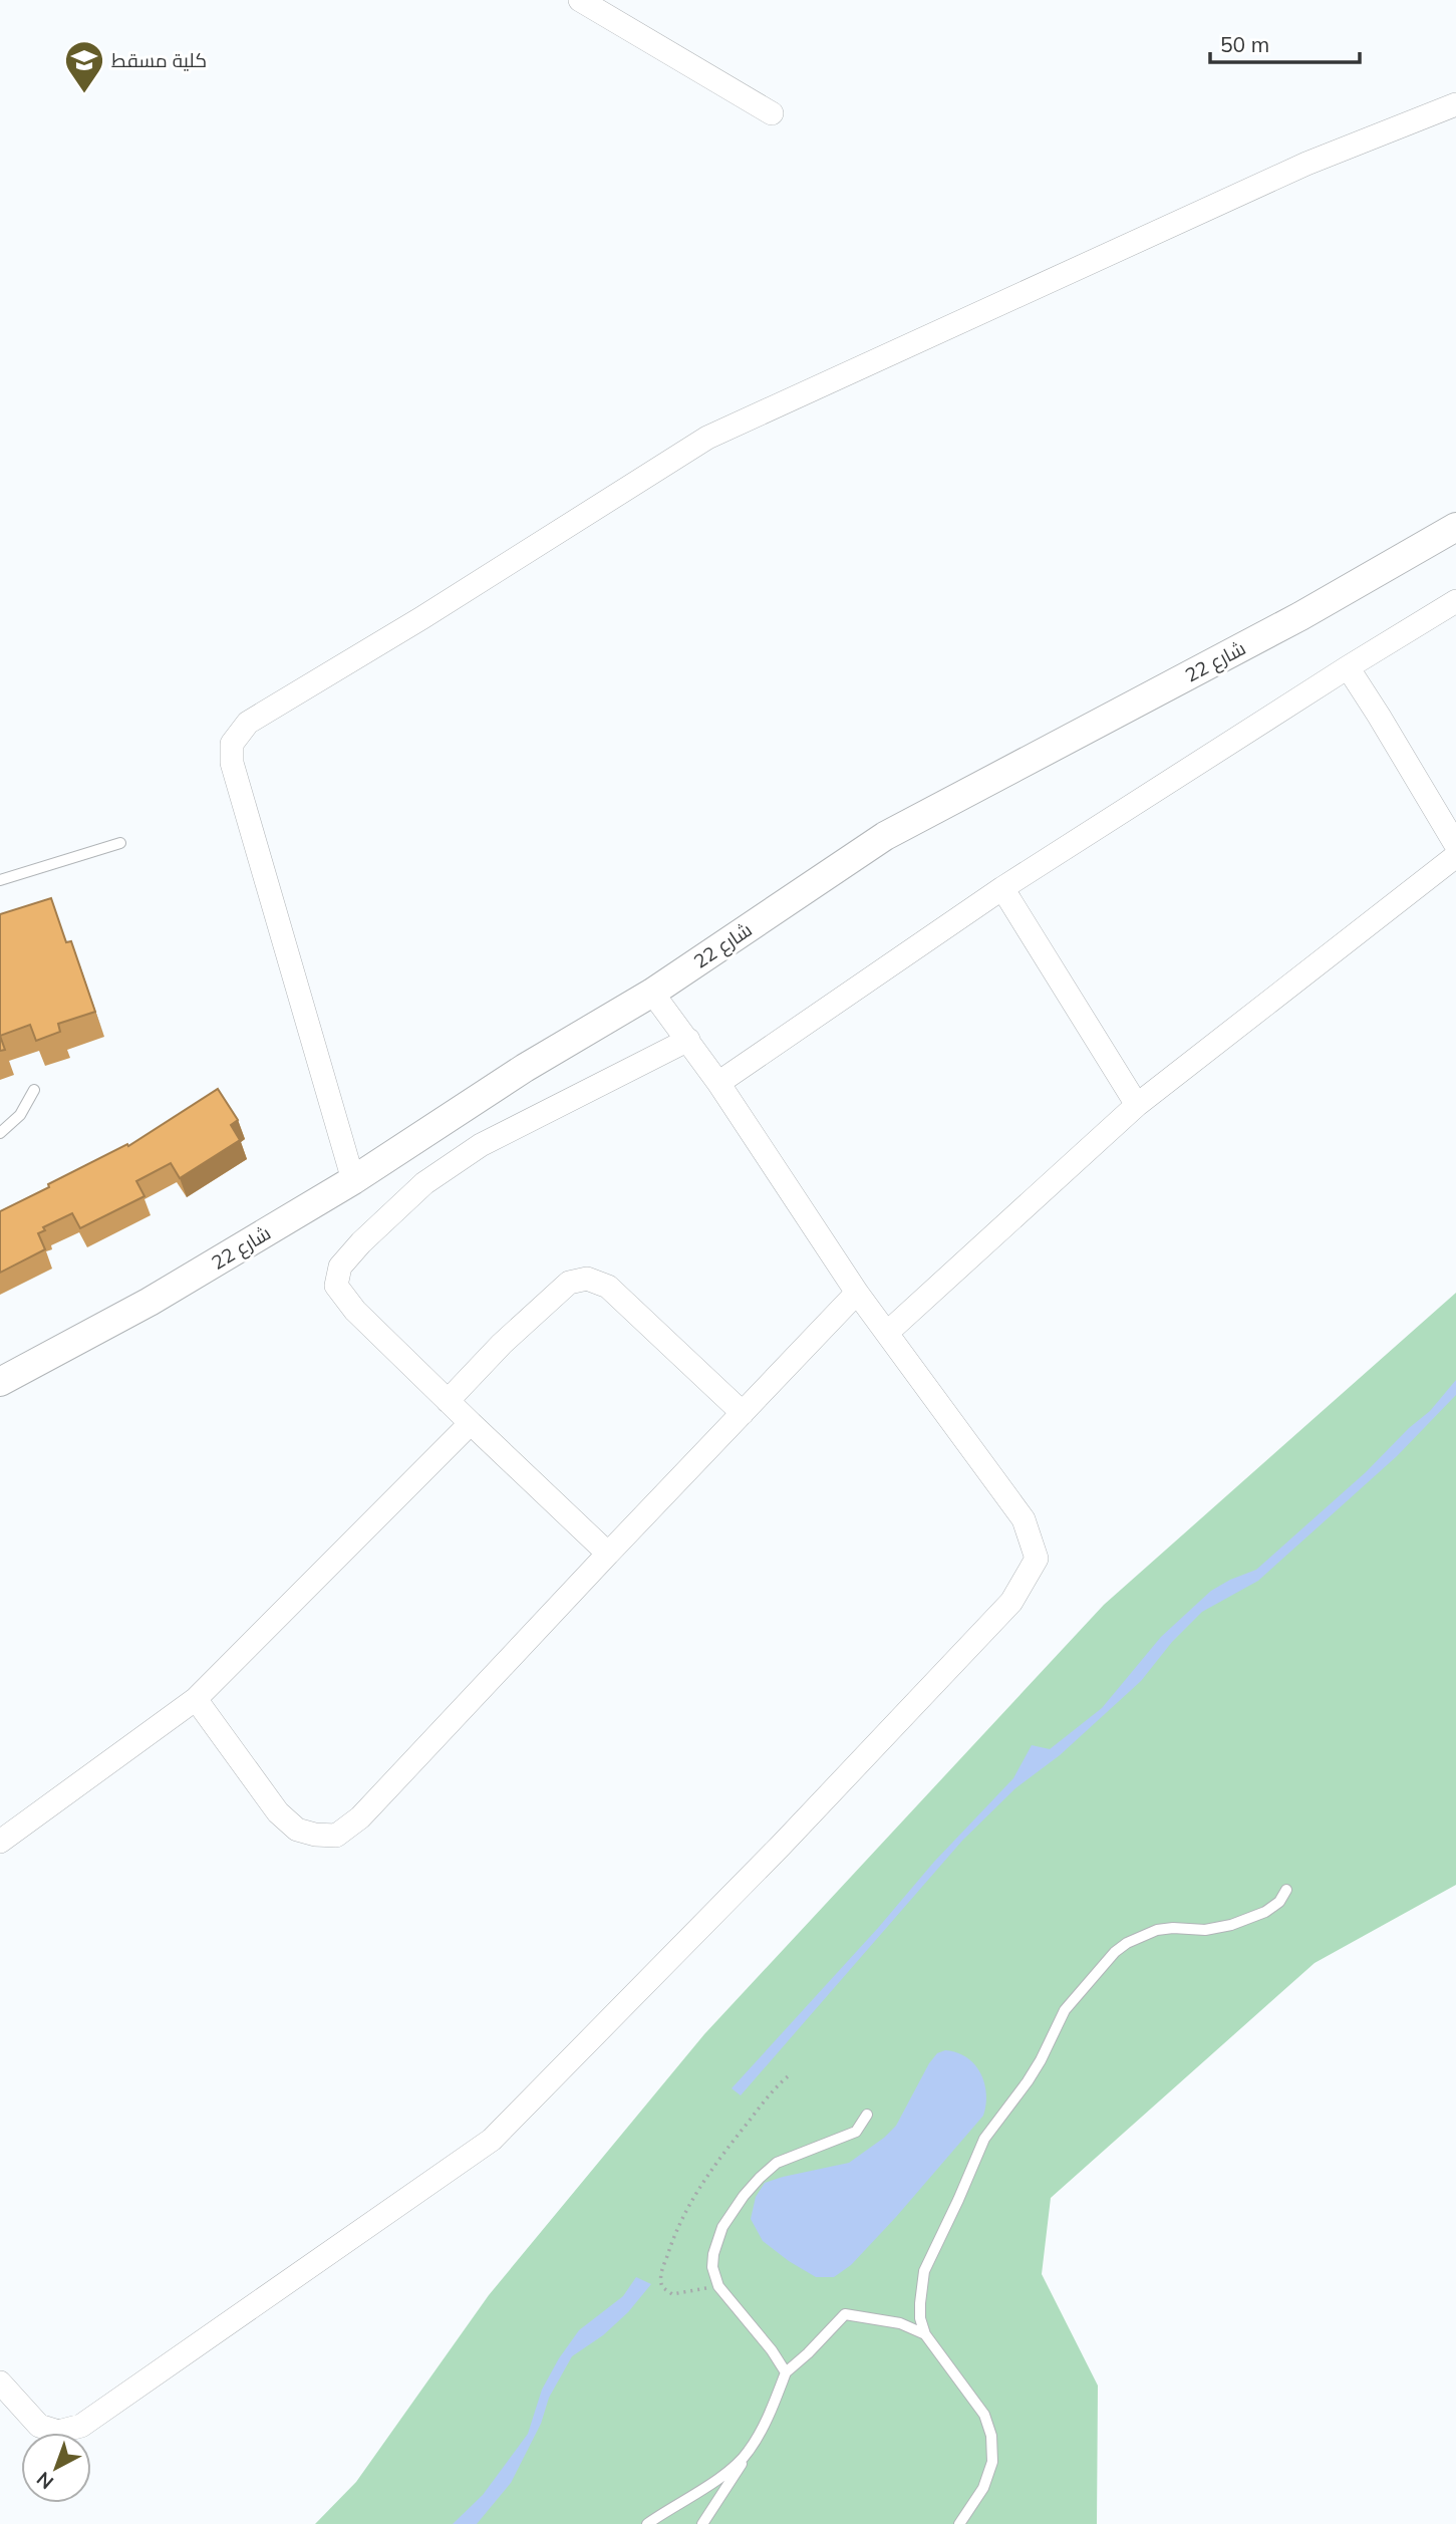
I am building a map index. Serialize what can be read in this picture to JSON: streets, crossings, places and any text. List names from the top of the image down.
{
  "streets": {
    "street": ["شارع 22"]
  },
  "places": {
    "school or university": ["كلية مسقط"]
  },
  "scale_bar": "50 m",
  "north": "bottom left"
}
